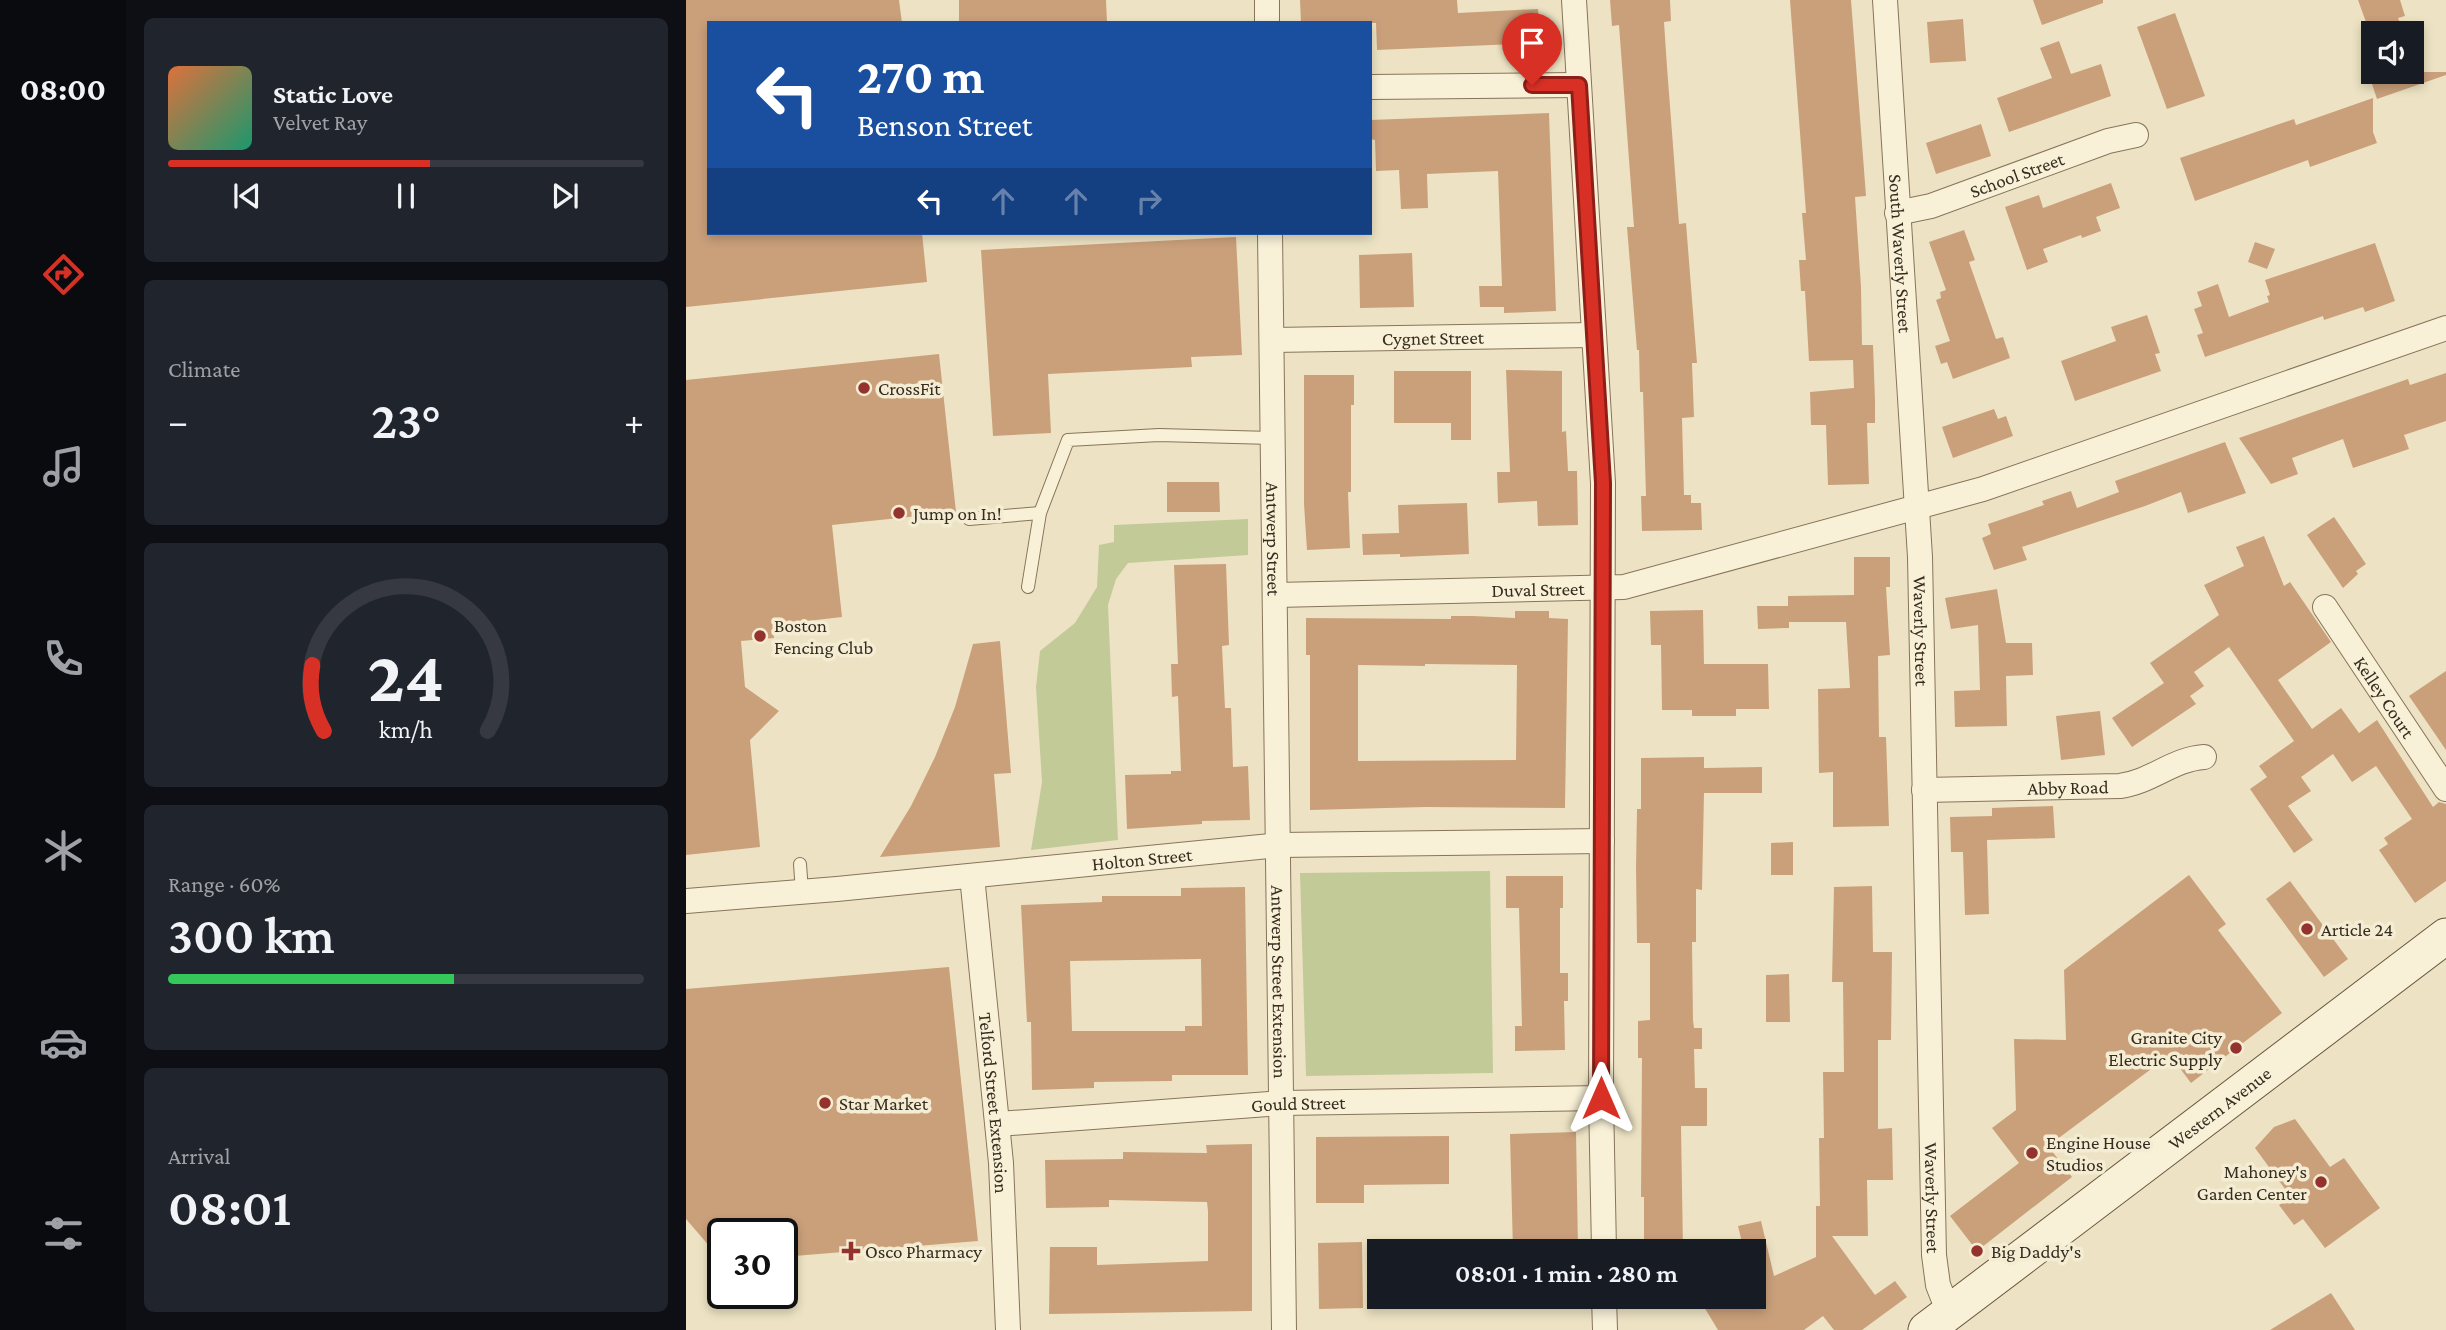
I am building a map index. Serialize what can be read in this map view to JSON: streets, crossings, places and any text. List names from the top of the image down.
{
  "streets": {
    "main road": ["Western Avenue"],
    "street": [
      "School Street",
      "South Waverly Street",
      "Cygnet Street",
      "Antwerp Street",
      "Duval Street",
      "Waverly Street",
      "Kelley Court",
      "Abby Road",
      "Holton Street",
      "Antwerp Street Extension",
      "Telford Street Extension",
      "Gould Street"
    ]
  },
  "crossings": [
    ["School Street", "South Waverly Street"],
    ["South Waverly Street", "Duval Street"],
    ["South Waverly Street", "Waverly Street"],
    ["Cygnet Street", "Antwerp Street"],
    ["Antwerp Street", "Duval Street"],
    ["Antwerp Street", "Holton Street"],
    ["Antwerp Street", "Antwerp Street Extension"],
    ["Duval Street", "Waverly Street"],
    ["Waverly Street", "Abby Road"],
    ["Waverly Street", "Western Avenue"],
    ["Holton Street", "Antwerp Street Extension"],
    ["Holton Street", "Telford Street Extension"],
    ["Antwerp Street Extension", "Gould Street"],
    ["Telford Street Extension", "Gould Street"]
  ],
  "places": {
    "other": [
      "CrossFit",
      "Jump on In!",
      "Boston Fencing Club",
      "Article 24",
      "Granite City Electric Supply",
      "Star Market",
      "Engine House Studios",
      "Mahoney's Garden Center",
      "Big Daddy's"
    ],
    "health": ["Osco Pharmacy"]
  },
  "page": {
    "tabs": "08:00",
    "turn": ["270 m", "Benson Street"],
    "song": ["Static Love", "Velvet Ray"],
    "tile": [
      "Climate",
      ["Range · 60%", "300 km"],
      ["Arrival", "08:01"]
    ],
    "heat": ["−", "23°", "+"],
    "limit": "30",
    "trip": "08:01 · 1 min · 280 m",
    "gauge": ["24", "km/h"]
  }
}
